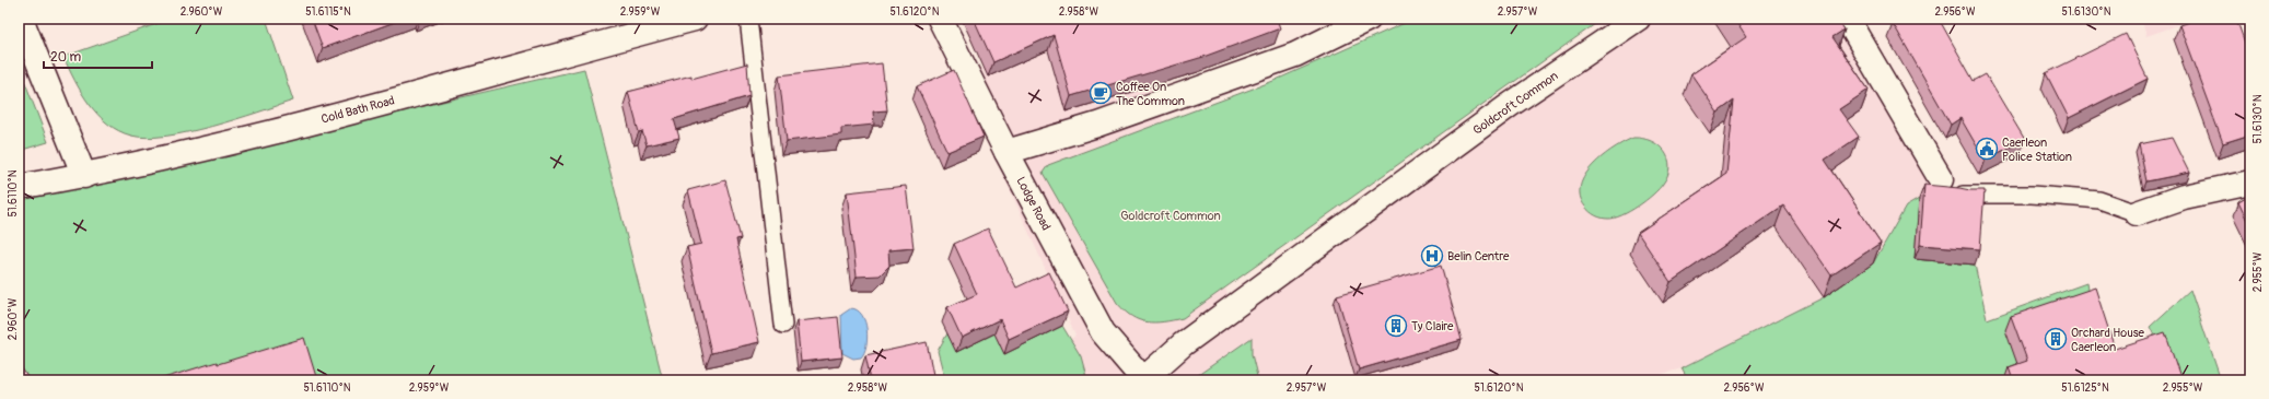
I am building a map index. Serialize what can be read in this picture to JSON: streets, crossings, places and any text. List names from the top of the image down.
{
  "streets": {
    "street": ["Goldcroft Common", "Cold Bath Road", "Lodge Road"]
  },
  "crossings": [
    ["Goldcroft Common", "Lodge Road"]
  ],
  "parks": ["Goldcroft Common"],
  "places": {
    "cafe": ["Coffee On The Common"],
    "public building": ["Caerleon Police Station"],
    "hospital": ["Belin Centre"],
    "building": ["Ty Claire", "Orchard House Caerleon"]
  },
  "scale_bar": "20 m",
  "coordinates": [
    "2.960°W",
    "51.6115°N",
    "2.959°W",
    "51.6120°N",
    "2.958°W",
    "2.957°W",
    "2.956°W",
    "51.6130°N",
    "51.6110°N",
    "2.955°W",
    "51.6125°N"
  ]
}
